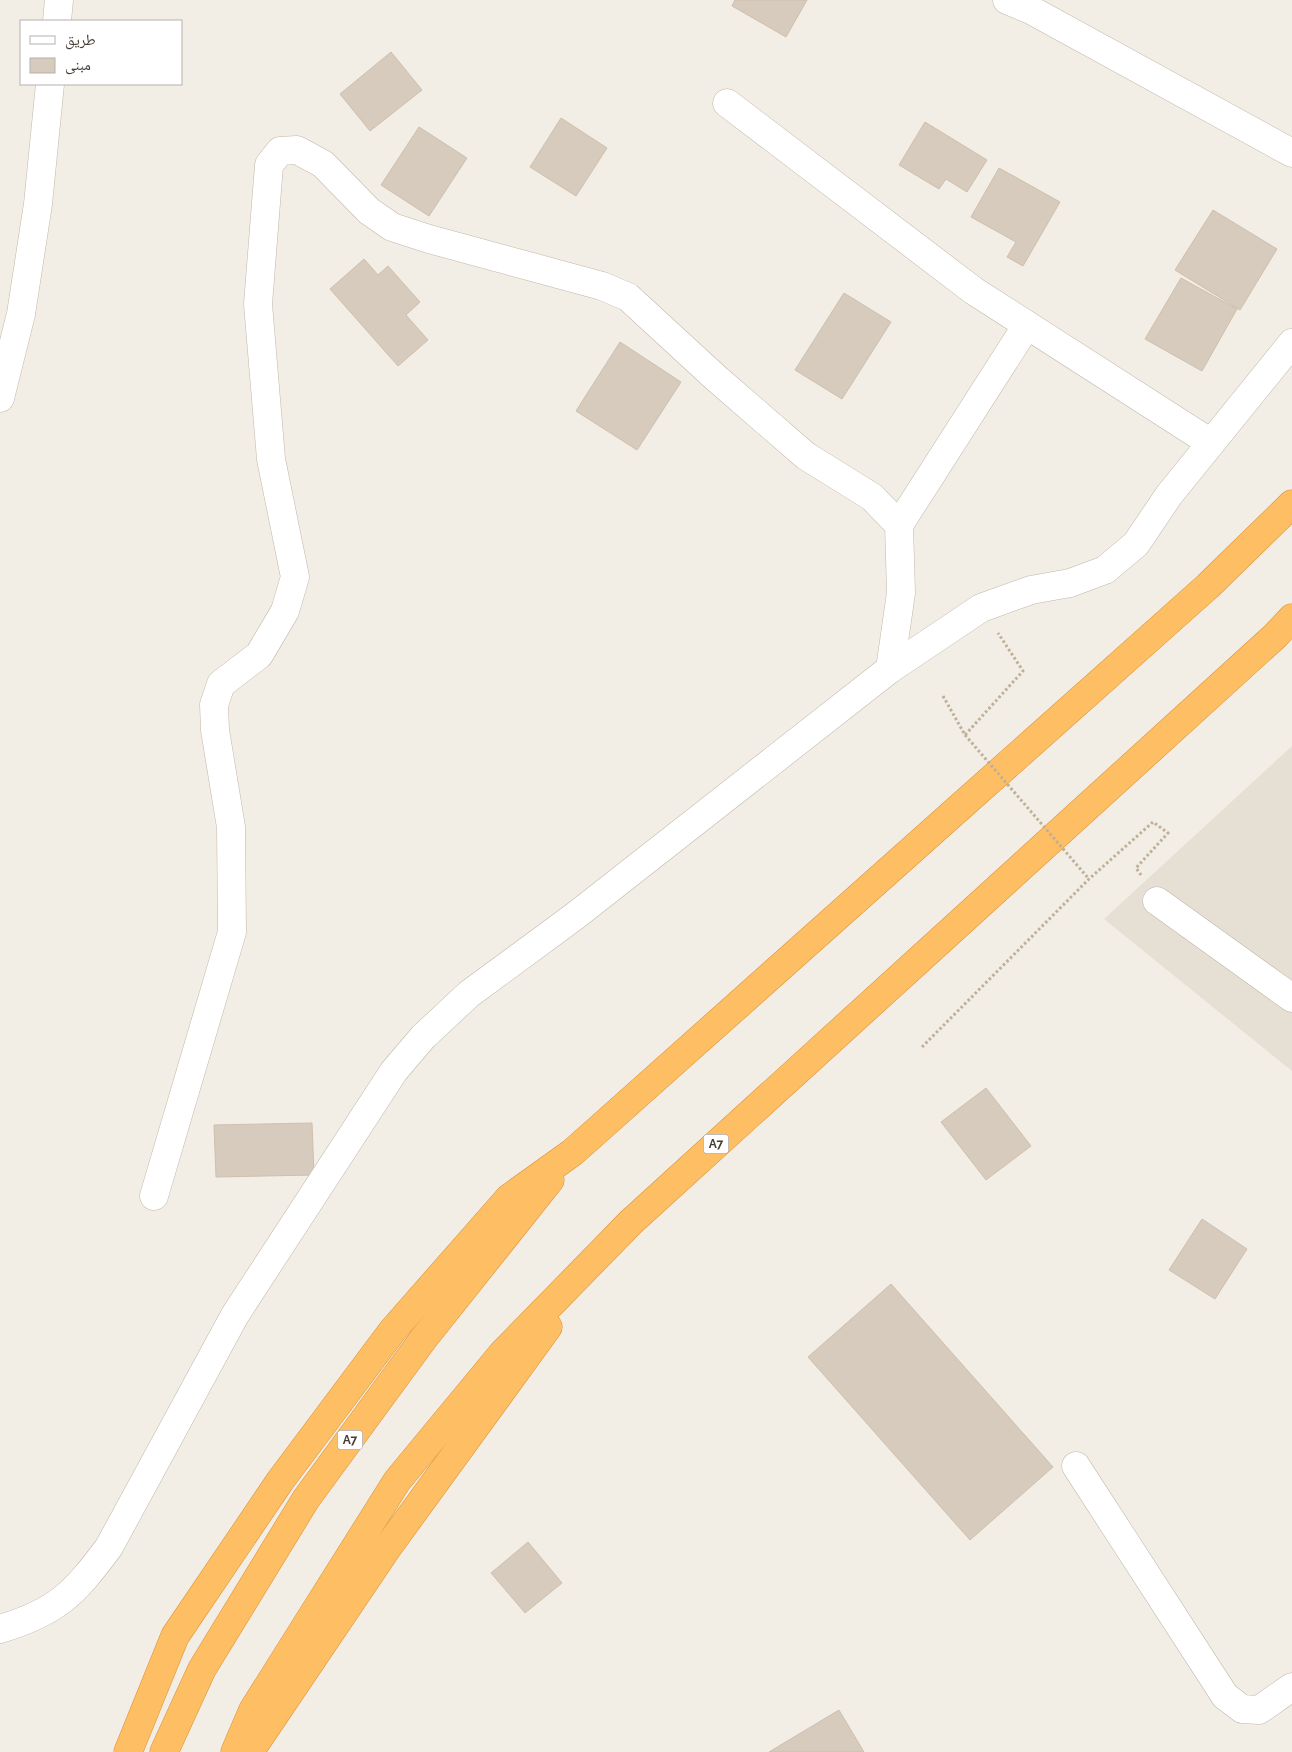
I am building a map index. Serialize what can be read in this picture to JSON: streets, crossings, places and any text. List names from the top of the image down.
{
  "streets": {
    "highway": ["A7"]
  },
  "legend": ["طريق", "مبنى"]
}
